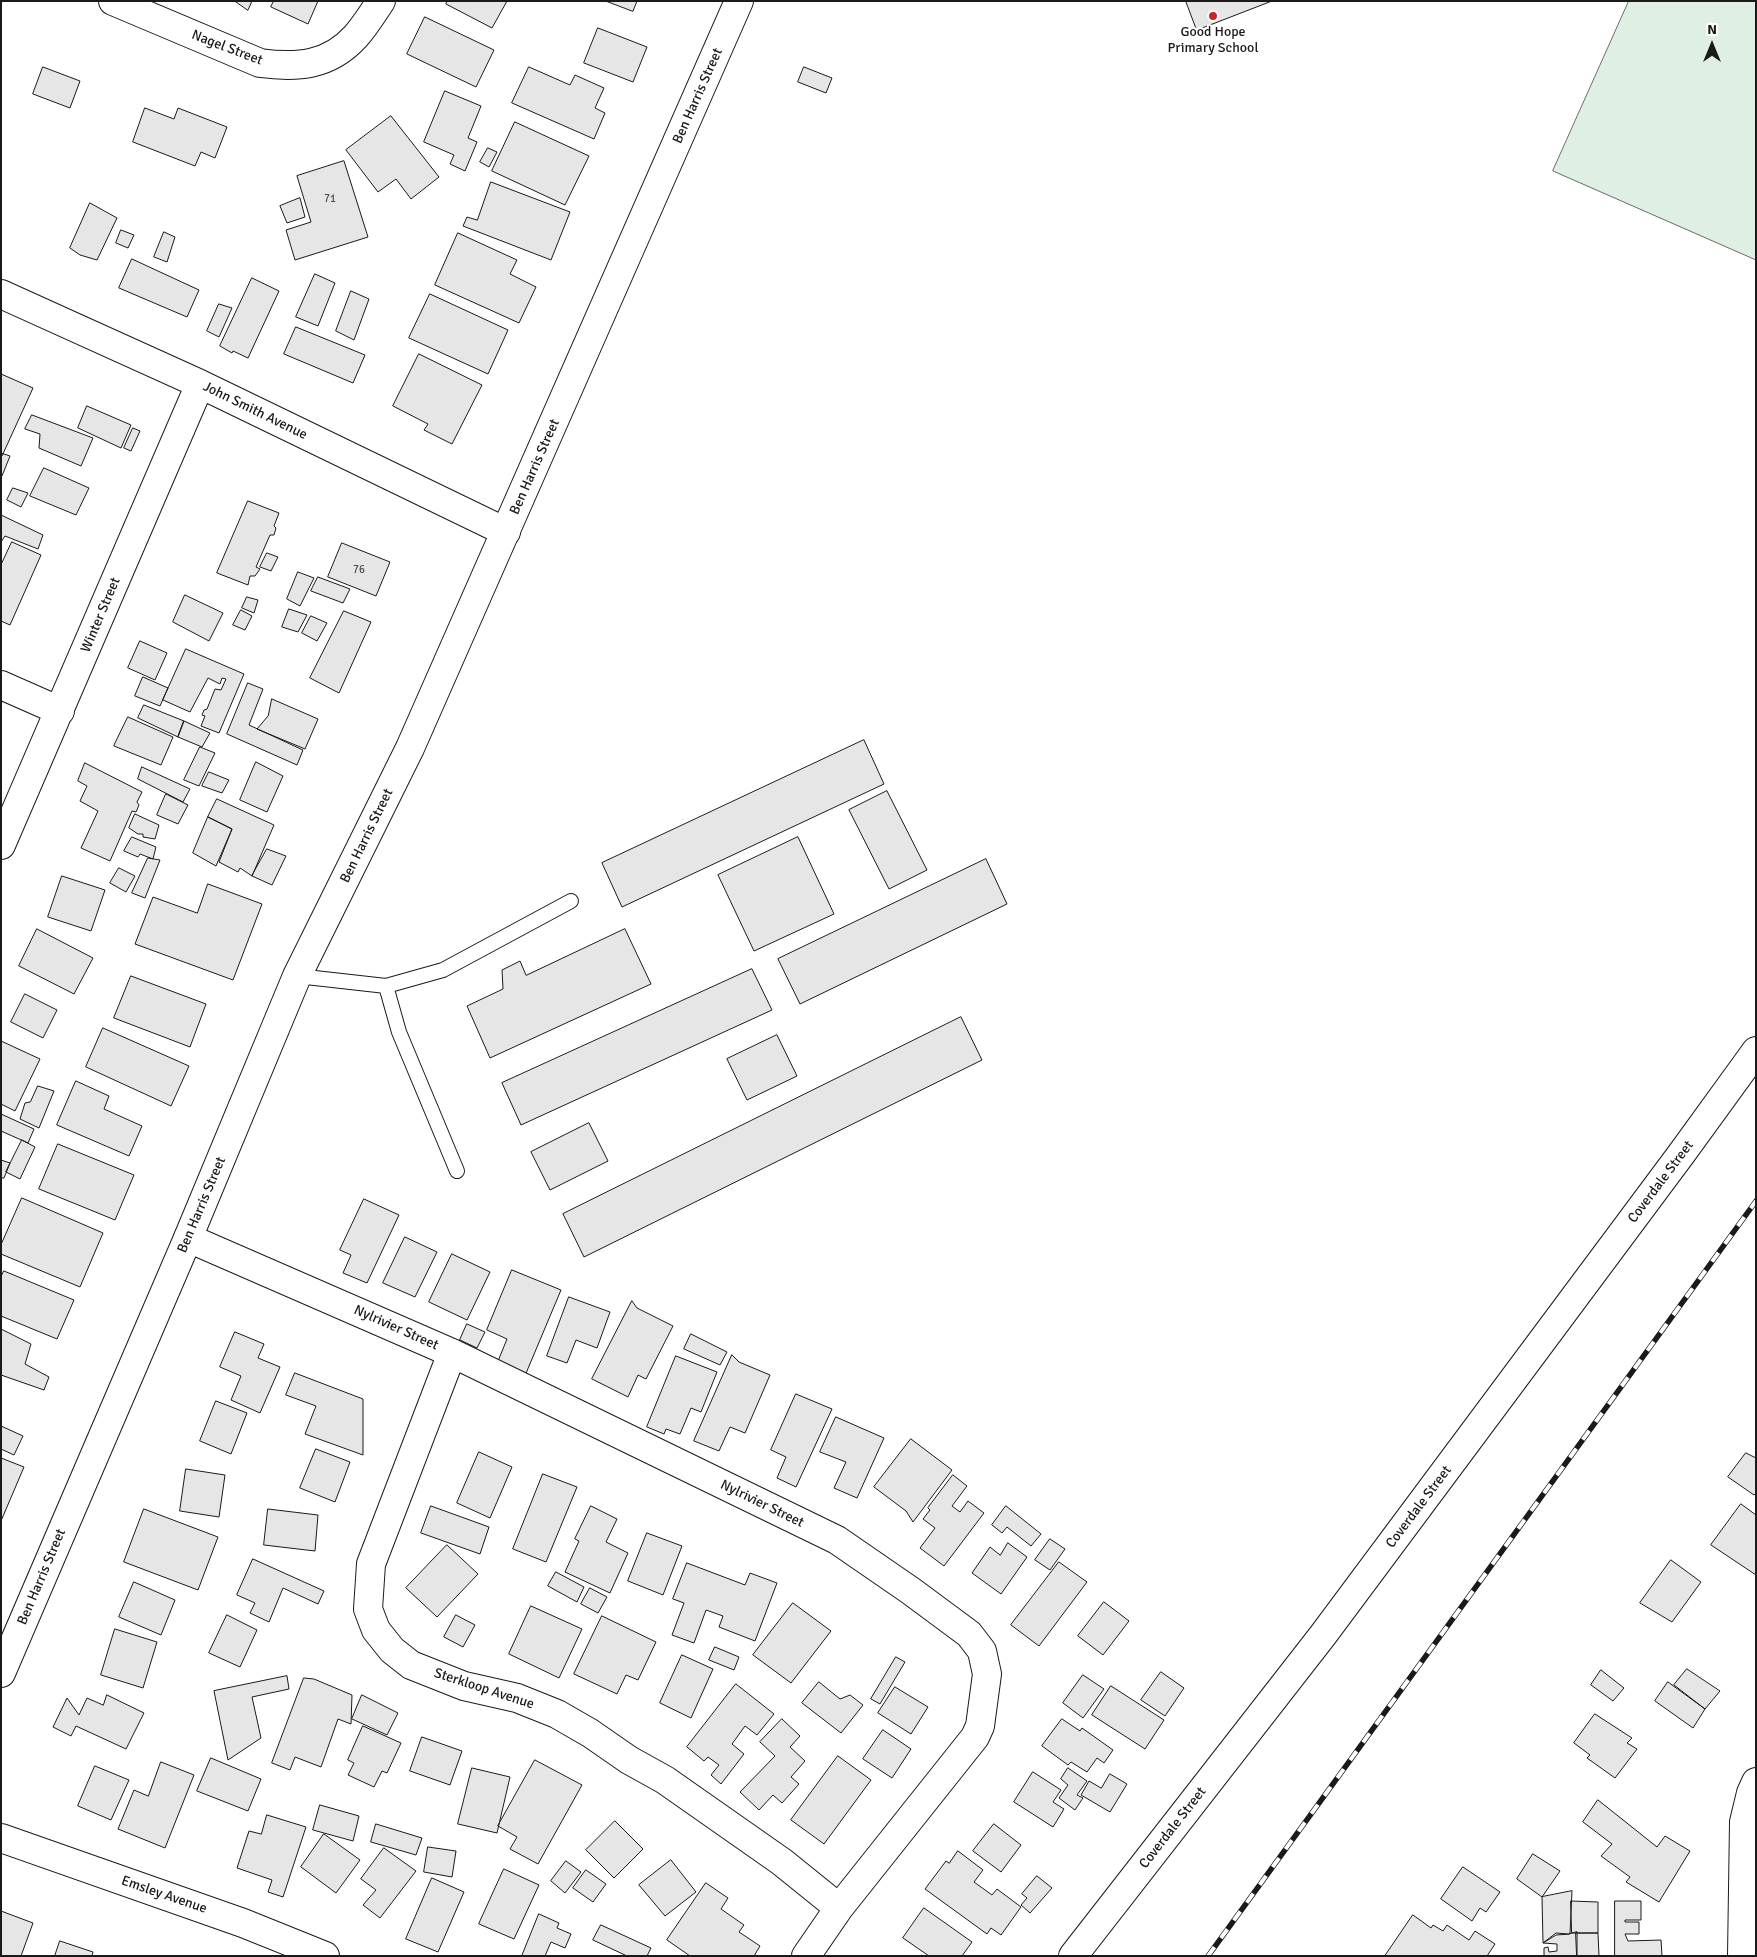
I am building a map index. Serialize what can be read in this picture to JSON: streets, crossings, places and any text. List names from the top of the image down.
{
  "streets": {
    "street": [
      "Nagel Street",
      "Ben Harris Street",
      "John Smith Avenue",
      "Winter Street",
      "Coverdale Street",
      "Nylrivier Street",
      "Sterkloop Avenue",
      "Emsley Avenue"
    ]
  },
  "crossings": [
    ["Ben Harris Street", "John Smith Avenue"],
    ["Ben Harris Street", "Nylrivier Street"],
    ["John Smith Avenue", "Winter Street"],
    ["Nylrivier Street", "Sterkloop Avenue"]
  ],
  "places": ["Good Hope Primary School"],
  "house_numbers": ["71", "76"],
  "north": "top"
}
